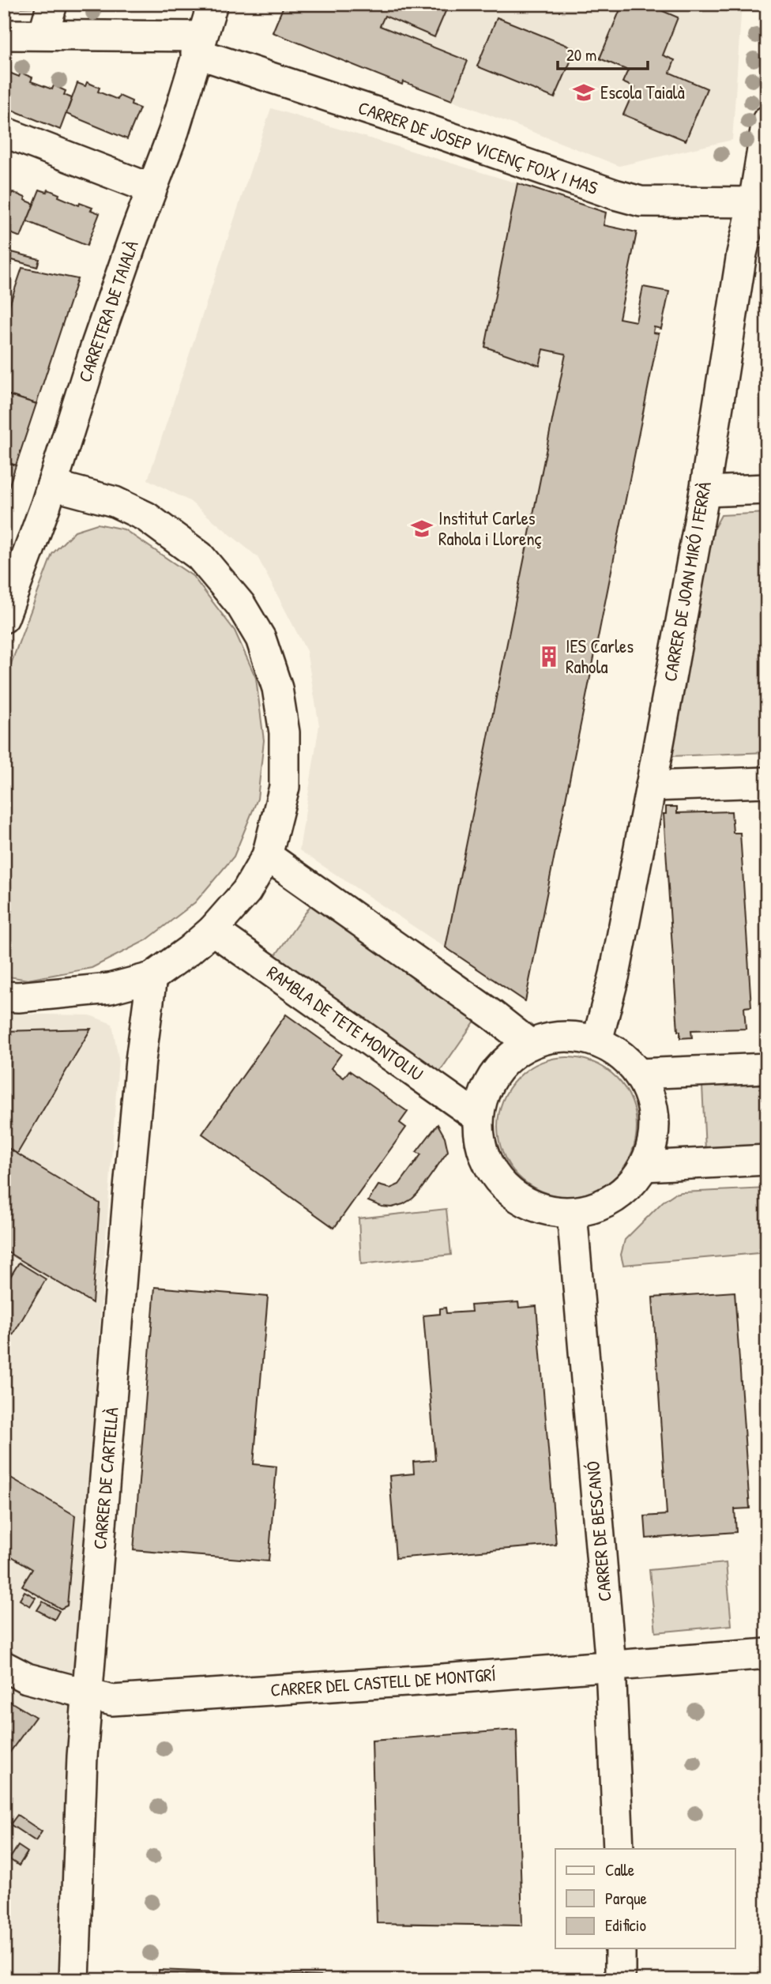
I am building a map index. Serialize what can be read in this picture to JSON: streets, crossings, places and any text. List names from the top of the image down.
{
  "streets": {
    "street": [
      "CARRER DE JOSEP VICENÇ FOIX I MAS",
      "CARRETERA DE TAIALÀ",
      "CARRER DE JOAN MIRÓ I FERRÀ",
      "RAMBLA DE TETE MONTOLIU",
      "CARRER DE CARTELLÀ",
      "CARRER DE BESCANÓ",
      "CARRER DEL CASTELL DE MONTGRÍ"
    ]
  },
  "crossings": [
    ["CARRER DE JOSEP VICENÇ FOIX I MAS", "CARRETERA DE TAIALÀ"],
    ["CARRER DE JOSEP VICENÇ FOIX I MAS", "CARRER DE JOAN MIRÓ I FERRÀ"],
    ["CARRER DE JOAN MIRÓ I FERRÀ", "RAMBLA DE TETE MONTOLIU"],
    ["CARRER DE JOAN MIRÓ I FERRÀ", "CARRER DE BESCANÓ"],
    ["RAMBLA DE TETE MONTOLIU", "CARRER DE BESCANÓ"],
    ["CARRER DE CARTELLÀ", "CARRER DEL CASTELL DE MONTGRÍ"],
    ["CARRER DE BESCANÓ", "CARRER DEL CASTELL DE MONTGRÍ"]
  ],
  "places": {
    "school or university": ["Escola Taialà", "Institut Carles Rahola i Llorenç"],
    "building": ["IES Carles Rahola"]
  },
  "legend": ["Calle", "Parque", "Edificio"],
  "scale_bar": "20 m"
}
